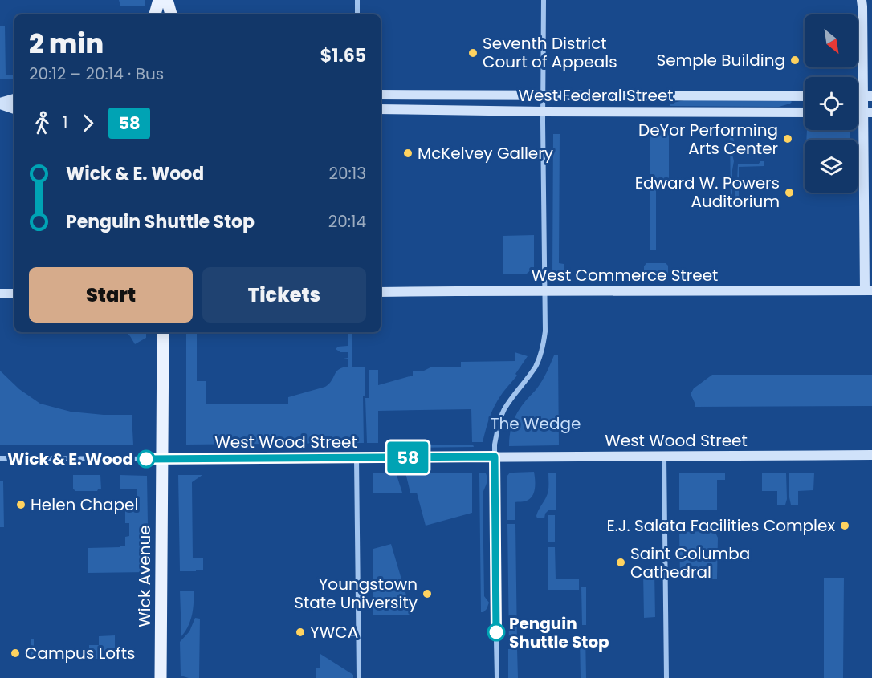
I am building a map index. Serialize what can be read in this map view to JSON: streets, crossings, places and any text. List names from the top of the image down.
{
  "streets": {
    "main road": ["Wick Avenue"],
    "street": ["West Federal Street", "West Commerce Street", "West Wood Street"]
  },
  "crossings": [
    ["West Wood Street", "Wick Avenue"]
  ],
  "parks": ["The Wedge"],
  "places": [
    "Seventh District Court of Appeals",
    "Semple Building",
    "DeYor Performing Arts Center",
    "McKelvey Gallery",
    "Edward W. Powers Auditorium",
    "Wick & E. Wood",
    "Helen Chapel",
    "E.J. Salata Facilities Complex",
    "Saint Columba Cathedral",
    "Youngstown State University",
    "YWCA",
    "Penguin Shuttle Stop",
    "Campus Lofts"
  ],
  "lines": ["bus line 58"],
  "north": "bottom right",
  "page": {
    "on_map": "58",
    "heading": ["2 min", "20:12 – 20:14 · Bus", "$1.65"],
    "legs": ["1", "58"],
    "list": [
      {
        "name": "Wick & E. Wood",
        "value": "20:13"
      },
      {
        "name": "Penguin Shuttle Stop",
        "value": "20:14"
      }
    ],
    "buttons": ["Start", "Tickets"]
  }
}
